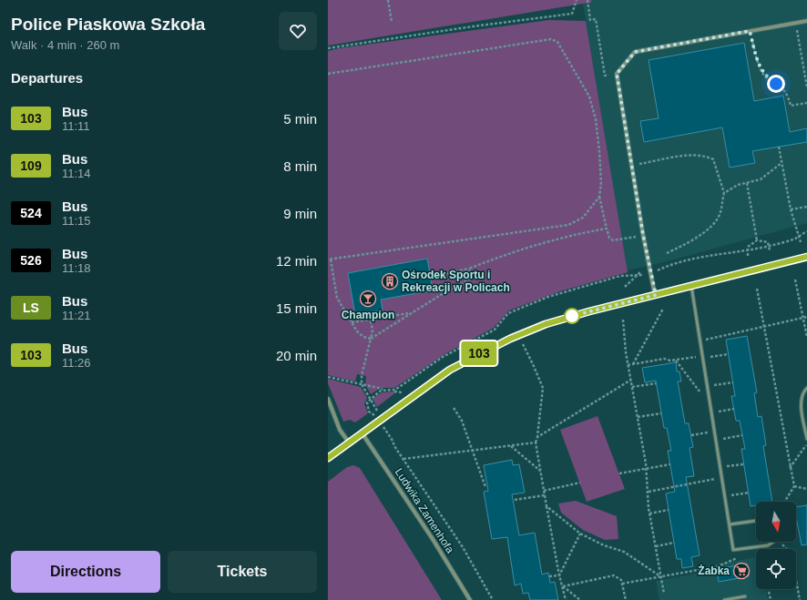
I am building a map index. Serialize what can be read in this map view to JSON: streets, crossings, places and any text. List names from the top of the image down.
{
  "streets": {
    "street": ["Ludwika Zamenhofa"]
  },
  "places": {
    "building": ["Ośrodek Sportu i Rekreacji w Policach"],
    "bar": ["Champion"],
    "supermarket": ["Żabka"]
  },
  "lines": ["bus line 103"],
  "north": "bottom",
  "page": {
    "heading": [
      ["Police Piaskowa Szkoła", "Walk · 4 min · 260 m"],
      "Departures"
    ],
    "on_map": "103",
    "list": [
      {
        "mark": "103",
        "name": "Bus",
        "note": "11:11",
        "value": "5 min"
      },
      {
        "mark": "109",
        "name": "Bus",
        "note": "11:14",
        "value": "8 min"
      },
      {
        "mark": "524",
        "name": "Bus",
        "note": "11:15",
        "value": "9 min"
      },
      {
        "mark": "526",
        "name": "Bus",
        "note": "11:18",
        "value": "12 min"
      },
      {
        "mark": "LS",
        "name": "Bus",
        "note": "11:21",
        "value": "15 min"
      },
      {
        "mark": "103",
        "name": "Bus",
        "note": "11:26",
        "value": "20 min"
      }
    ],
    "buttons": ["Directions", "Tickets"]
  }
}
